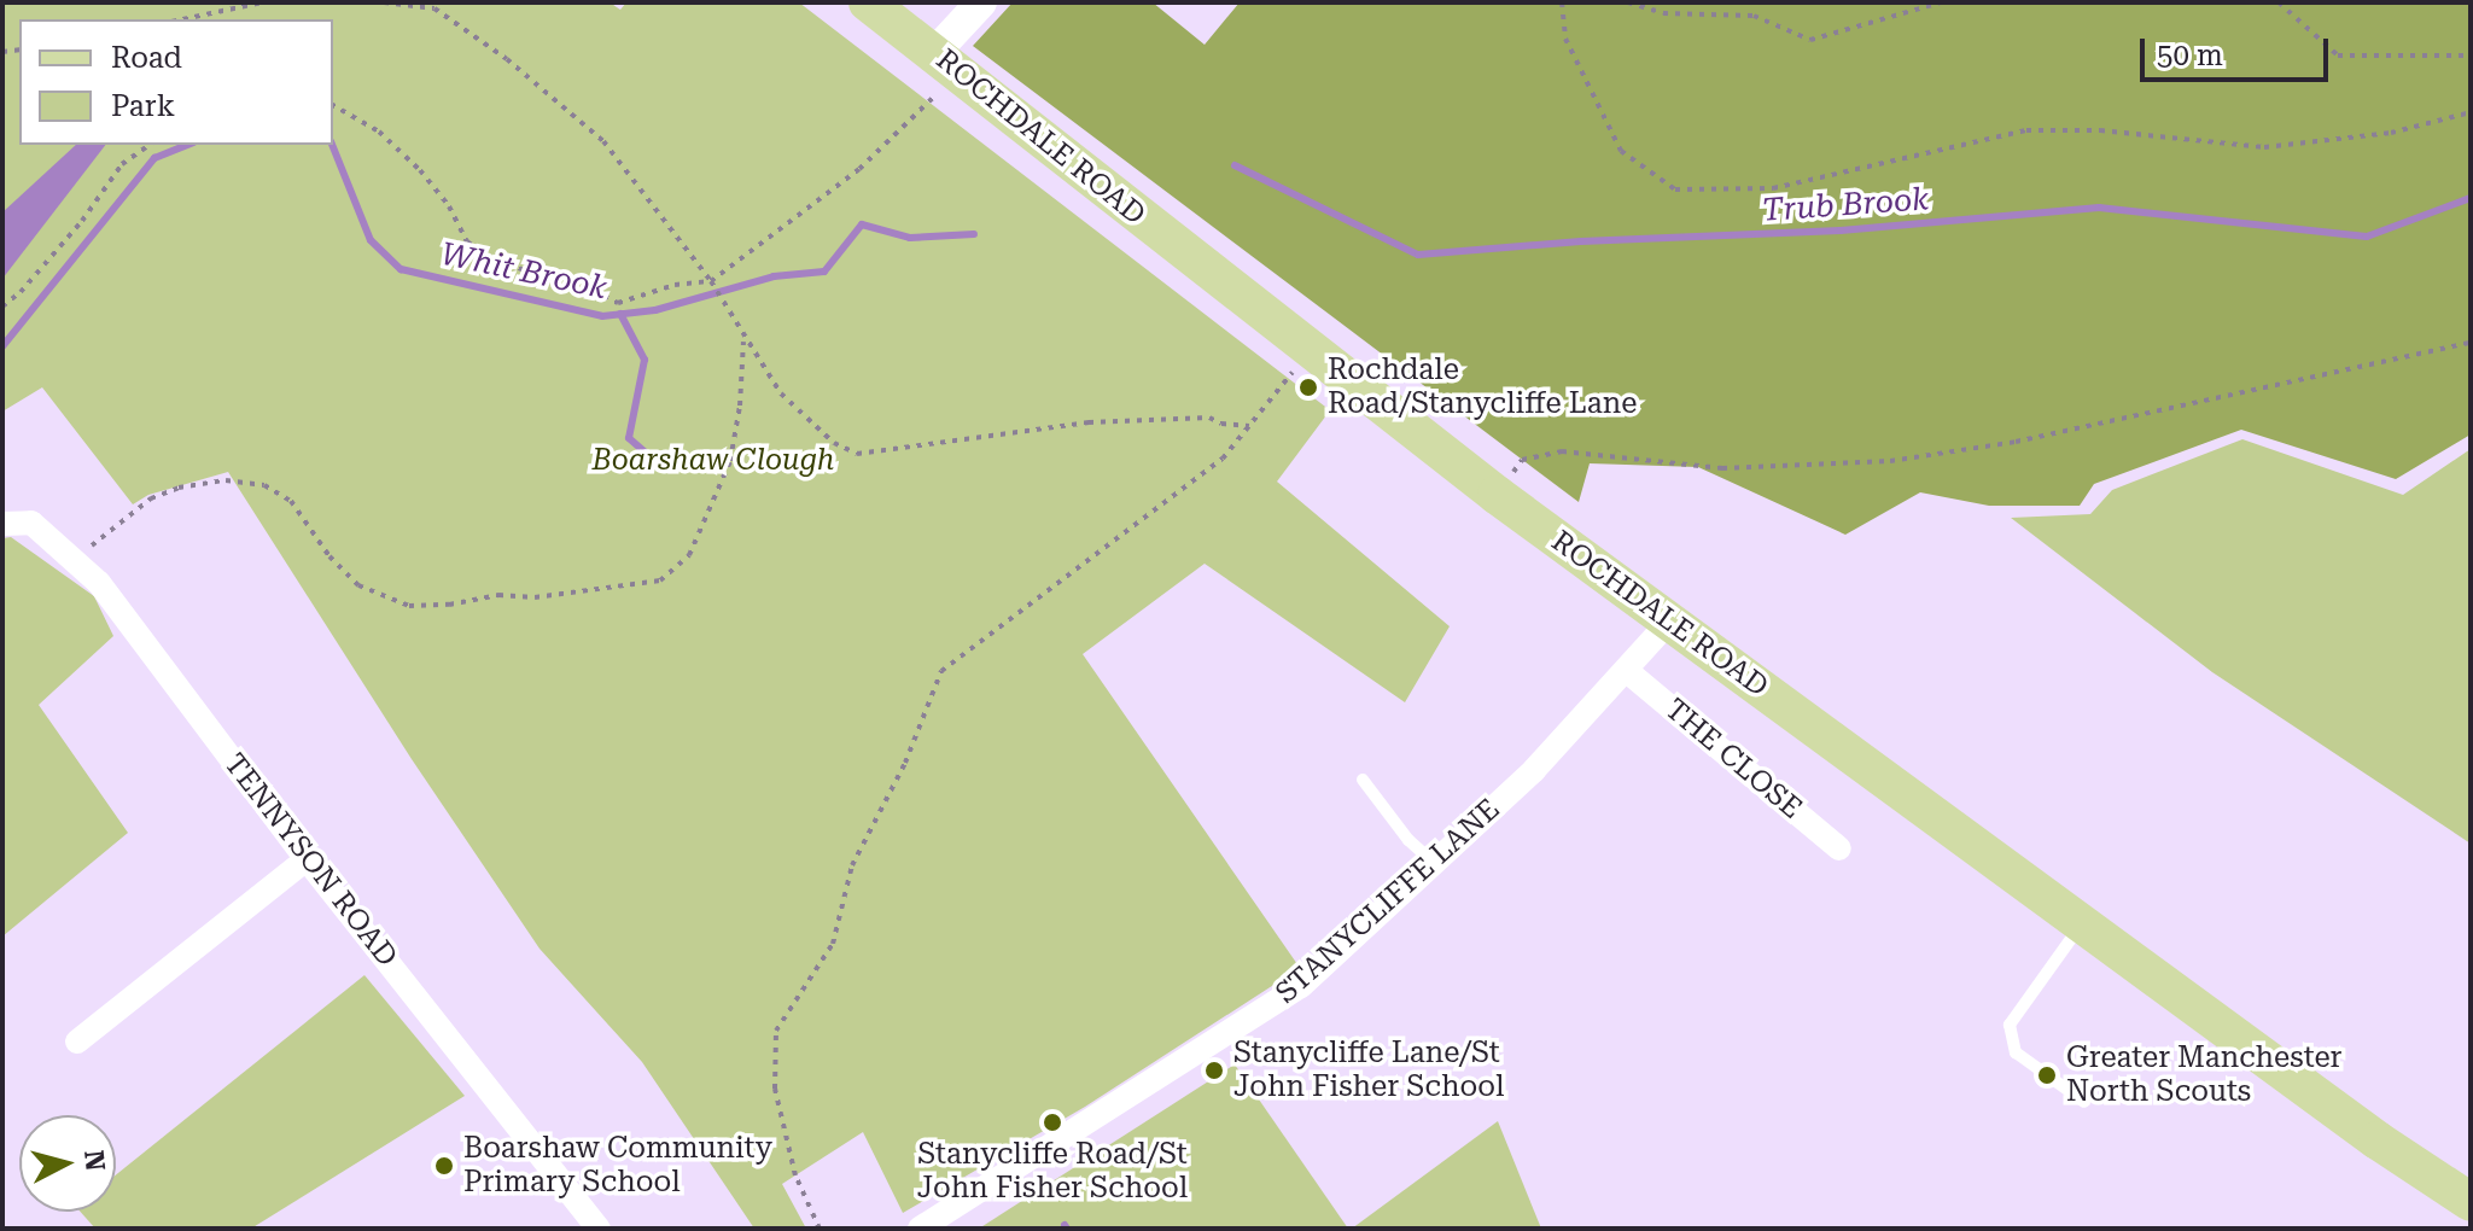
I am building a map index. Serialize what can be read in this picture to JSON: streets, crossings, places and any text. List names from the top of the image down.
{
  "streets": {
    "main road": ["ROCHDALE ROAD"],
    "street": ["THE CLOSE", "TENNYSON ROAD", "STANYCLIFFE LANE"]
  },
  "crossings": [
    ["ROCHDALE ROAD", "STANYCLIFFE LANE"],
    ["THE CLOSE", "STANYCLIFFE LANE"]
  ],
  "water": ["Trub Brook", "Whit Brook"],
  "parks": ["Boarshaw Clough"],
  "places": [
    "Rochdale Road/Stanycliffe Lane",
    "Stanycliffe Lane/St John Fisher School",
    "Greater Manchester North Scouts",
    "Stanycliffe Road/St John Fisher School",
    "Boarshaw Community Primary School"
  ],
  "legend": ["Road", "Park"],
  "scale_bar": "50 m",
  "north": "right"
}
